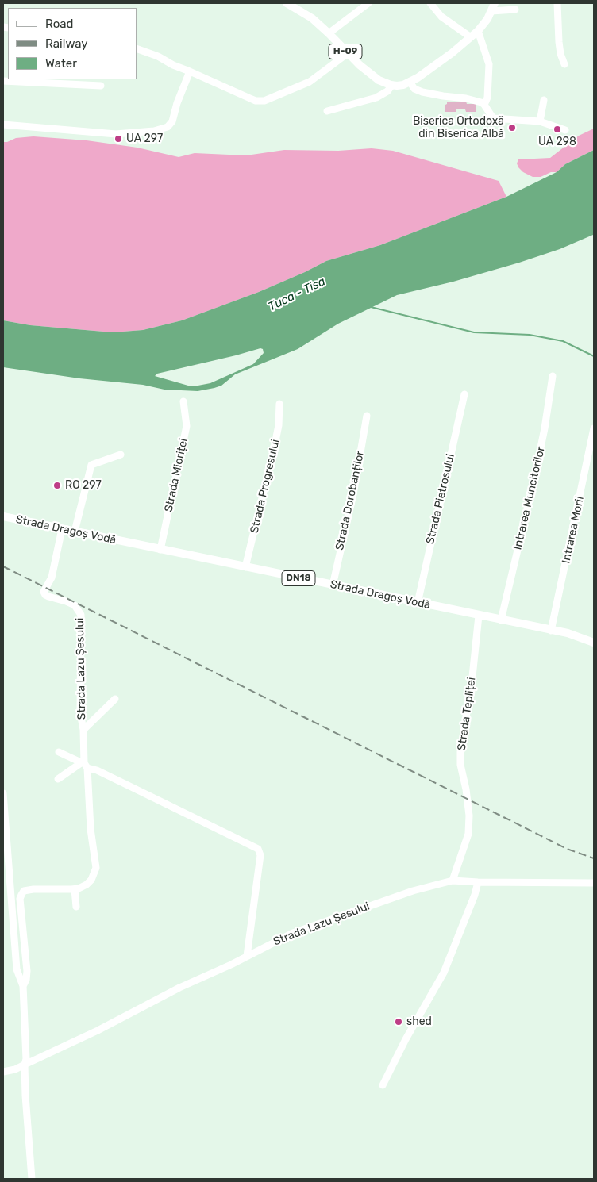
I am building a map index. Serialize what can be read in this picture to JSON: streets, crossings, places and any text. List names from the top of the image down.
{
  "streets": {
    "main road": ["Н-09", "Strada Dragoș Vodă", "DN18"],
    "street": [
      "Strada Mioriței",
      "Strada Progresului",
      "Intrarea Muncitorilor",
      "Strada Pietrosului",
      "Strada Dorobanților",
      "Intrarea Morii",
      "Strada Lazu Șesului",
      "Strada Tepliței"
    ]
  },
  "crossings": [
    ["Strada Mioriței", "Strada Dragoș Vodă"],
    ["Strada Progresului", "Strada Dragoș Vodă"],
    ["Intrarea Muncitorilor", "Strada Dragoș Vodă"],
    ["Strada Pietrosului", "Strada Dragoș Vodă"],
    ["Strada Dorobanților", "Strada Dragoș Vodă"],
    ["Strada Dragoș Vodă", "Intrarea Morii"],
    ["Strada Dragoș Vodă", "Strada Lazu Șesului"],
    ["Strada Dragoș Vodă", "Strada Tepliței"],
    ["Strada Lazu Șesului", "Strada Tepliței"]
  ],
  "water": ["Тиса - Tisa"],
  "places": [
    "Biserica Ortodoxă din Biserica Albă",
    "UA 298",
    "UA 297",
    "RO 297",
    "shed"
  ],
  "legend": ["Road", "Railway", "Water"]
}
